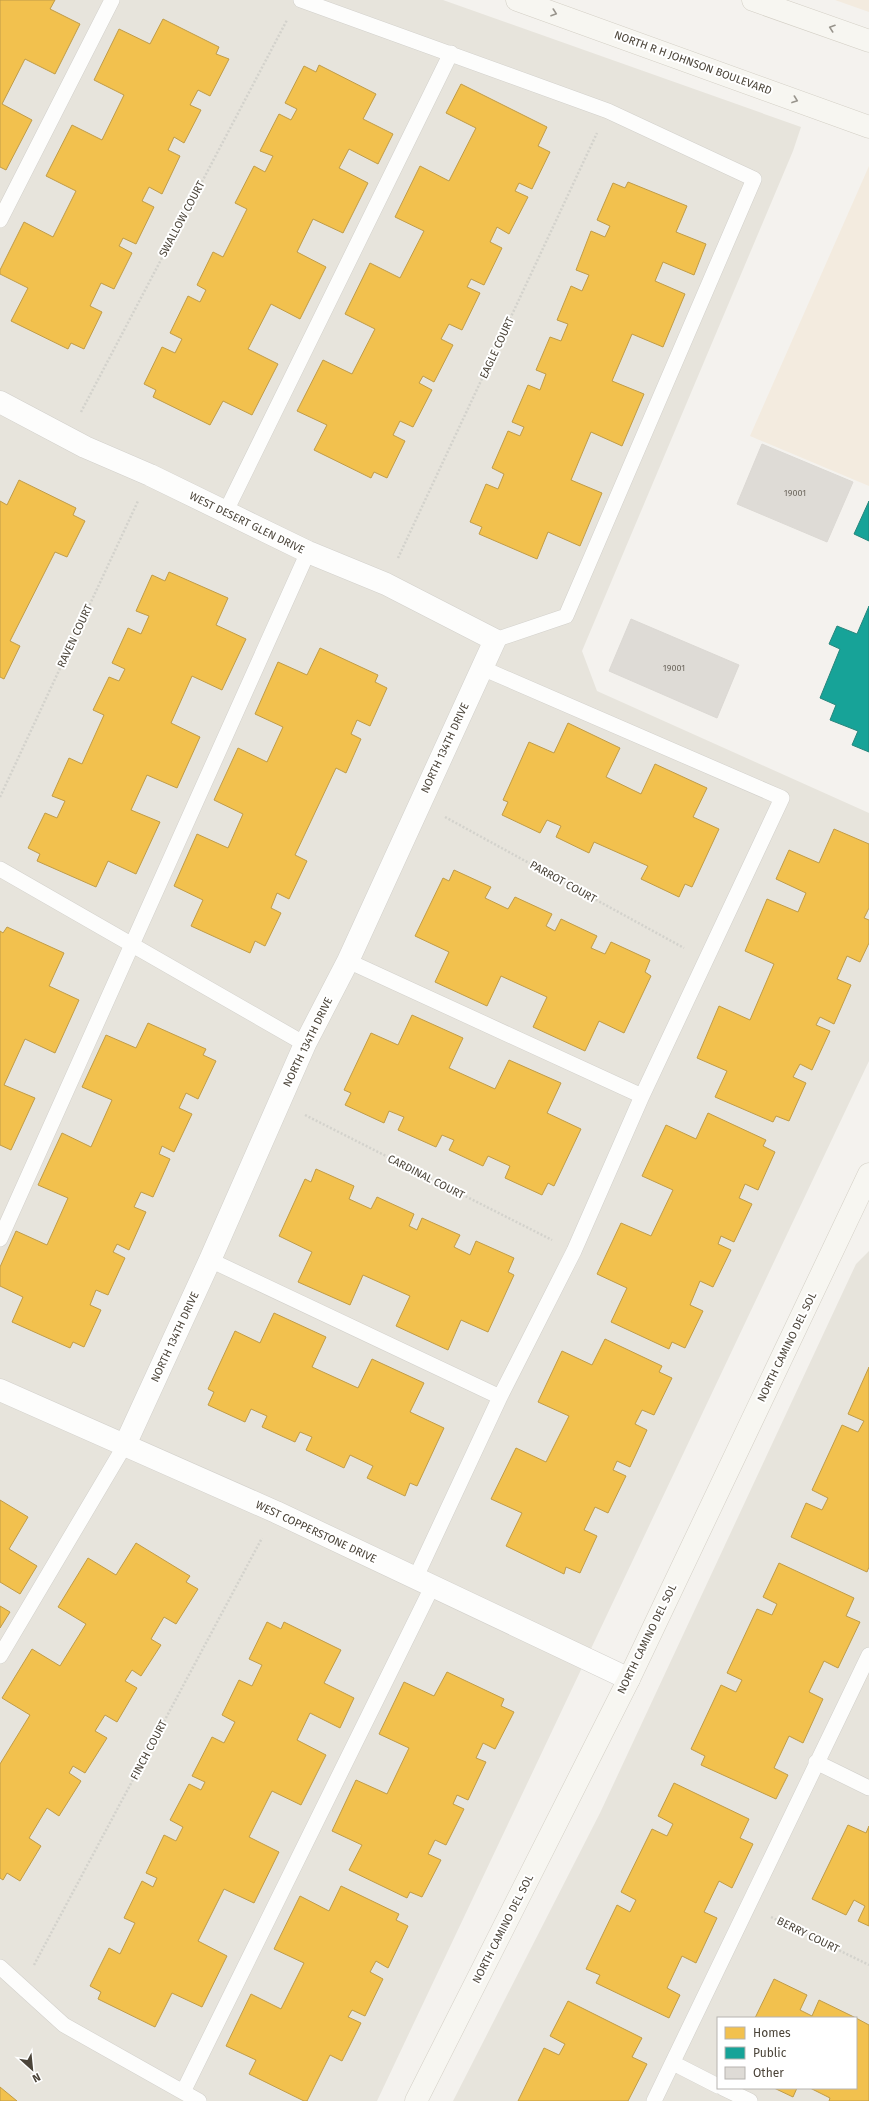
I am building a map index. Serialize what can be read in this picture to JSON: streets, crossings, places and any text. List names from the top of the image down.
{
  "streets": {
    "street": [
      "NORTH R H JOHNSON BOULEVARD",
      "WEST DESERT GLEN DRIVE",
      "NORTH 134TH DRIVE",
      "NORTH CAMINO DEL SOL",
      "WEST COPPERSTONE DRIVE"
    ],
    "path": [
      "SWALLOW COURT",
      "EAGLE COURT",
      "RAVEN COURT",
      "PARROT COURT",
      "CARDINAL COURT",
      "FINCH COURT",
      "BERRY COURT"
    ]
  },
  "crossings": [
    ["SWALLOW COURT", "WEST DESERT GLEN DRIVE"],
    ["EAGLE COURT", "WEST DESERT GLEN DRIVE"],
    ["WEST DESERT GLEN DRIVE", "RAVEN COURT"],
    ["WEST DESERT GLEN DRIVE", "NORTH 134TH DRIVE"],
    ["NORTH 134TH DRIVE", "PARROT COURT"],
    ["NORTH 134TH DRIVE", "CARDINAL COURT"],
    ["NORTH 134TH DRIVE", "WEST COPPERSTONE DRIVE"],
    ["NORTH CAMINO DEL SOL", "WEST COPPERSTONE DRIVE"],
    ["WEST COPPERSTONE DRIVE", "FINCH COURT"]
  ],
  "house_numbers": ["19001", "19001"],
  "legend": ["Homes", "Public", "Other"],
  "north": "bottom right"
}
